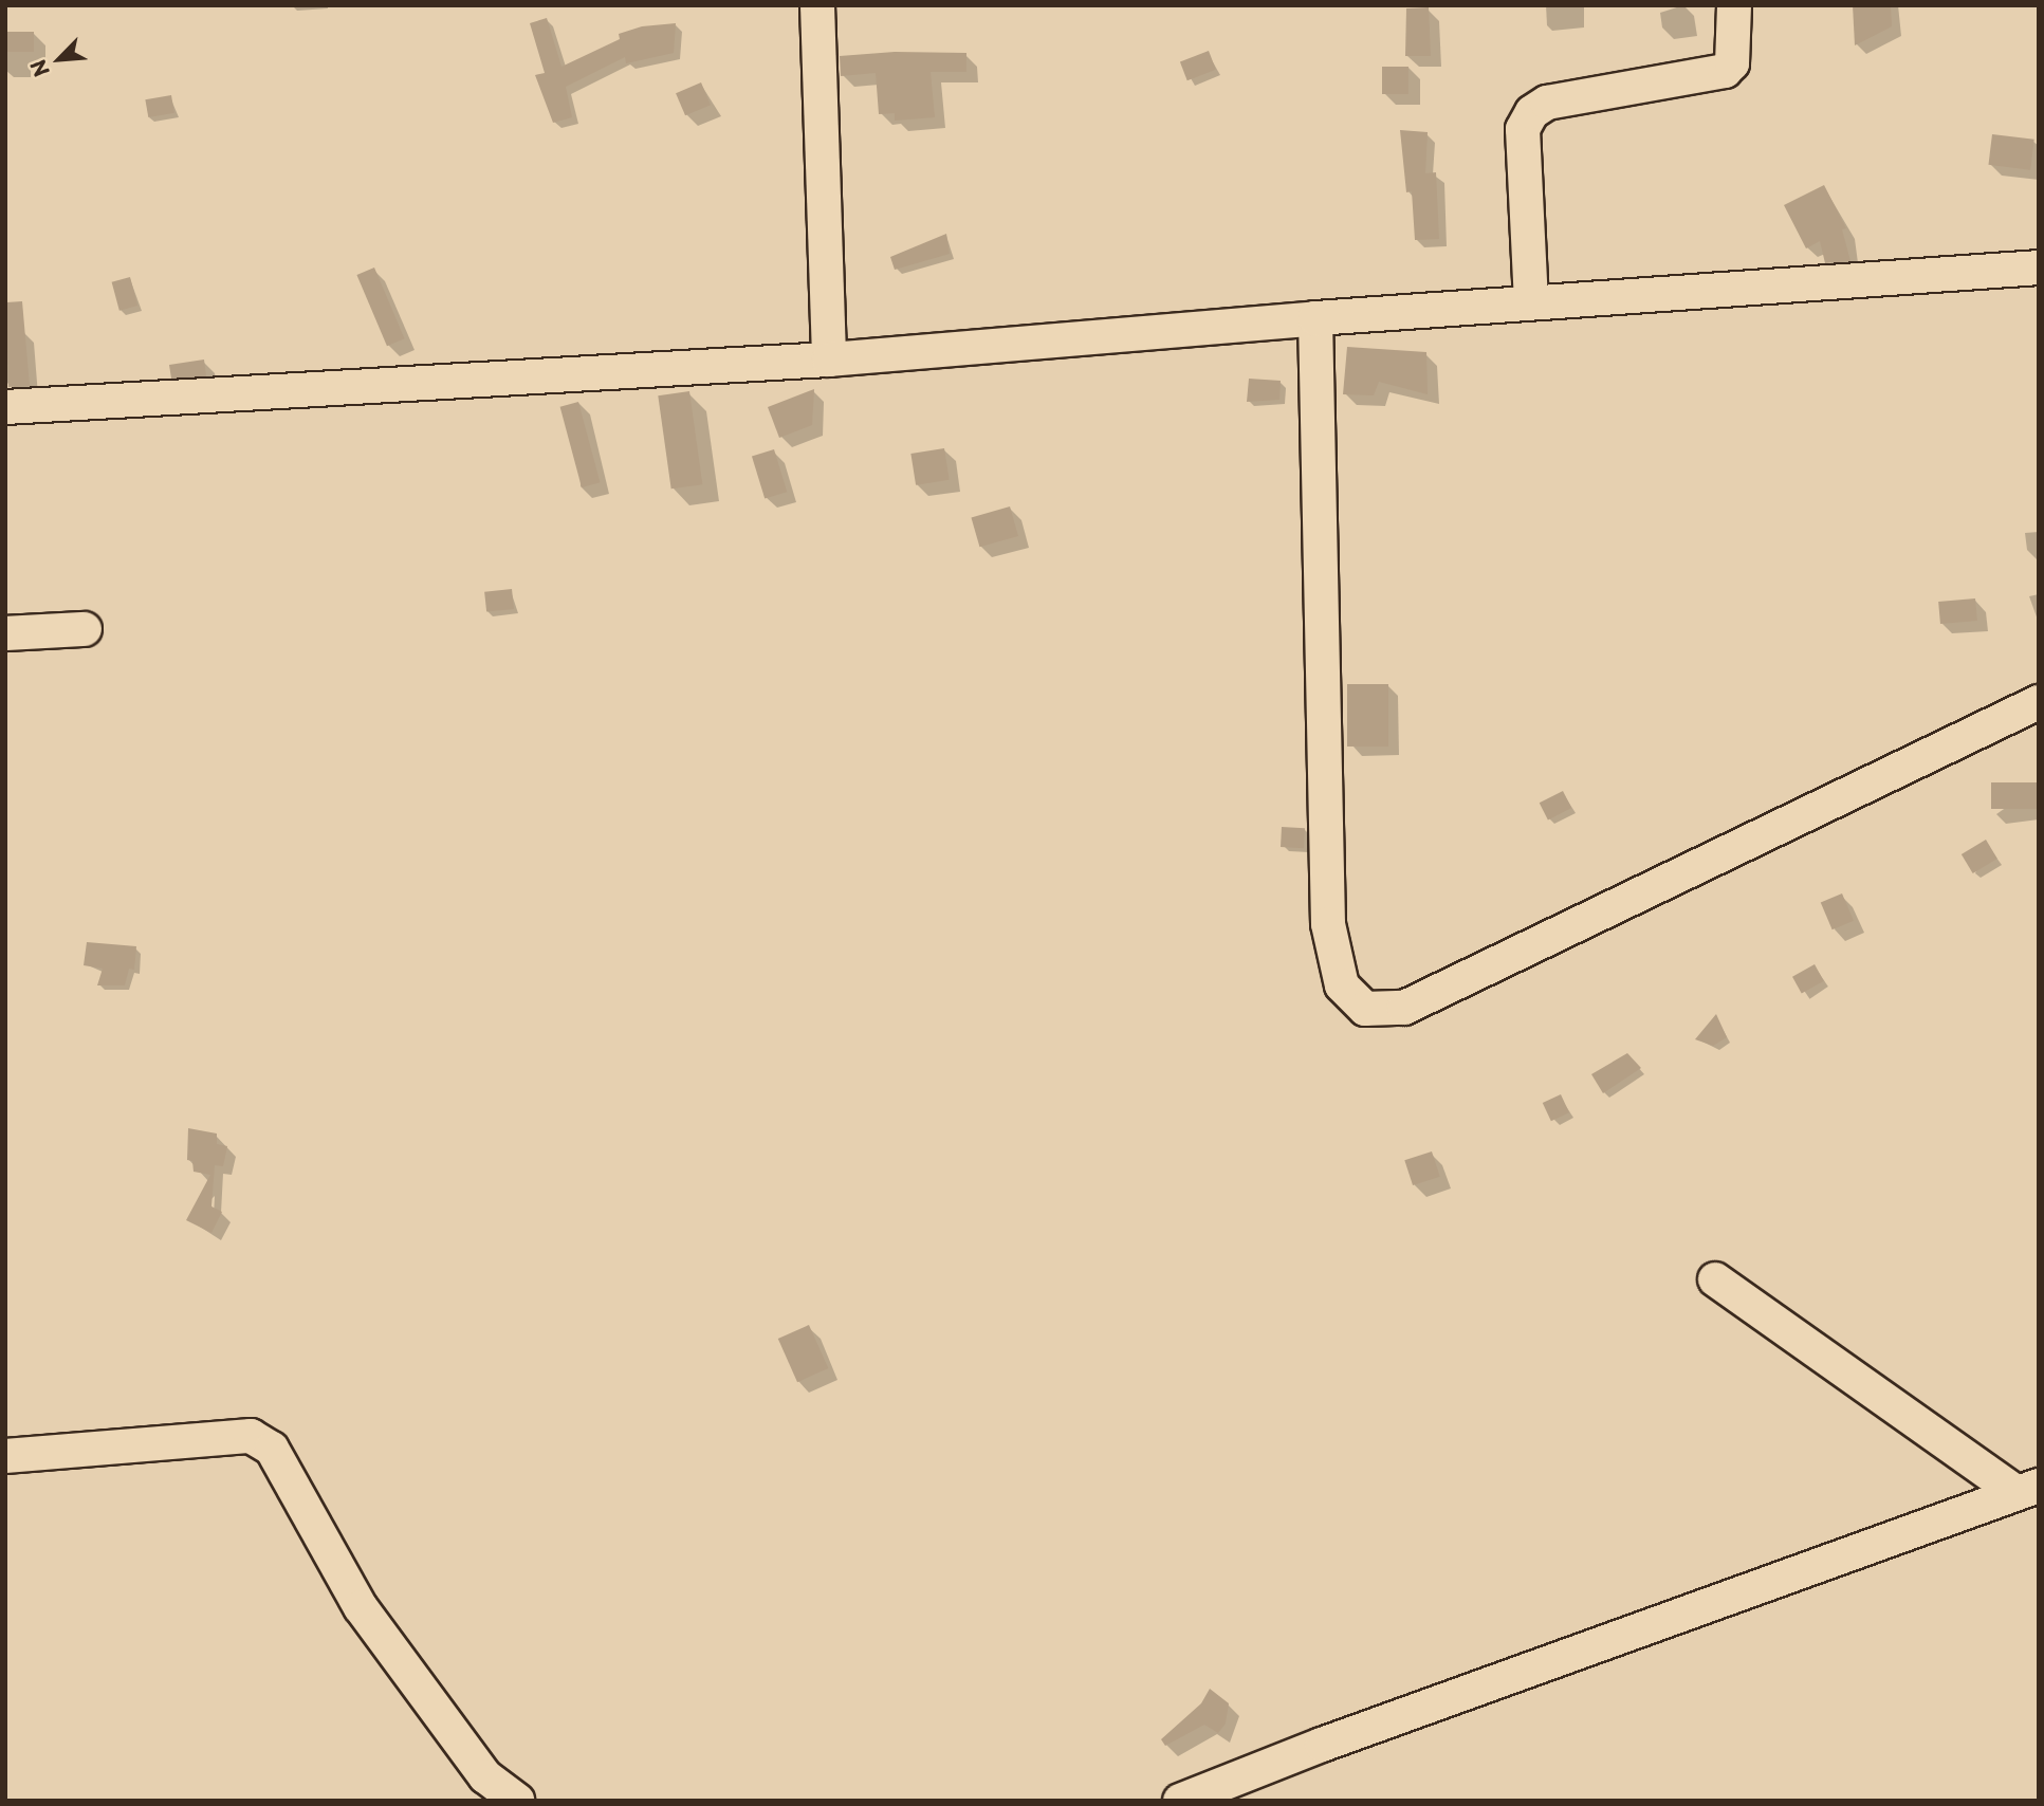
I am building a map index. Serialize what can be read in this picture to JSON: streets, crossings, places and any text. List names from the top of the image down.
{
  "north": "bottom left"
}
